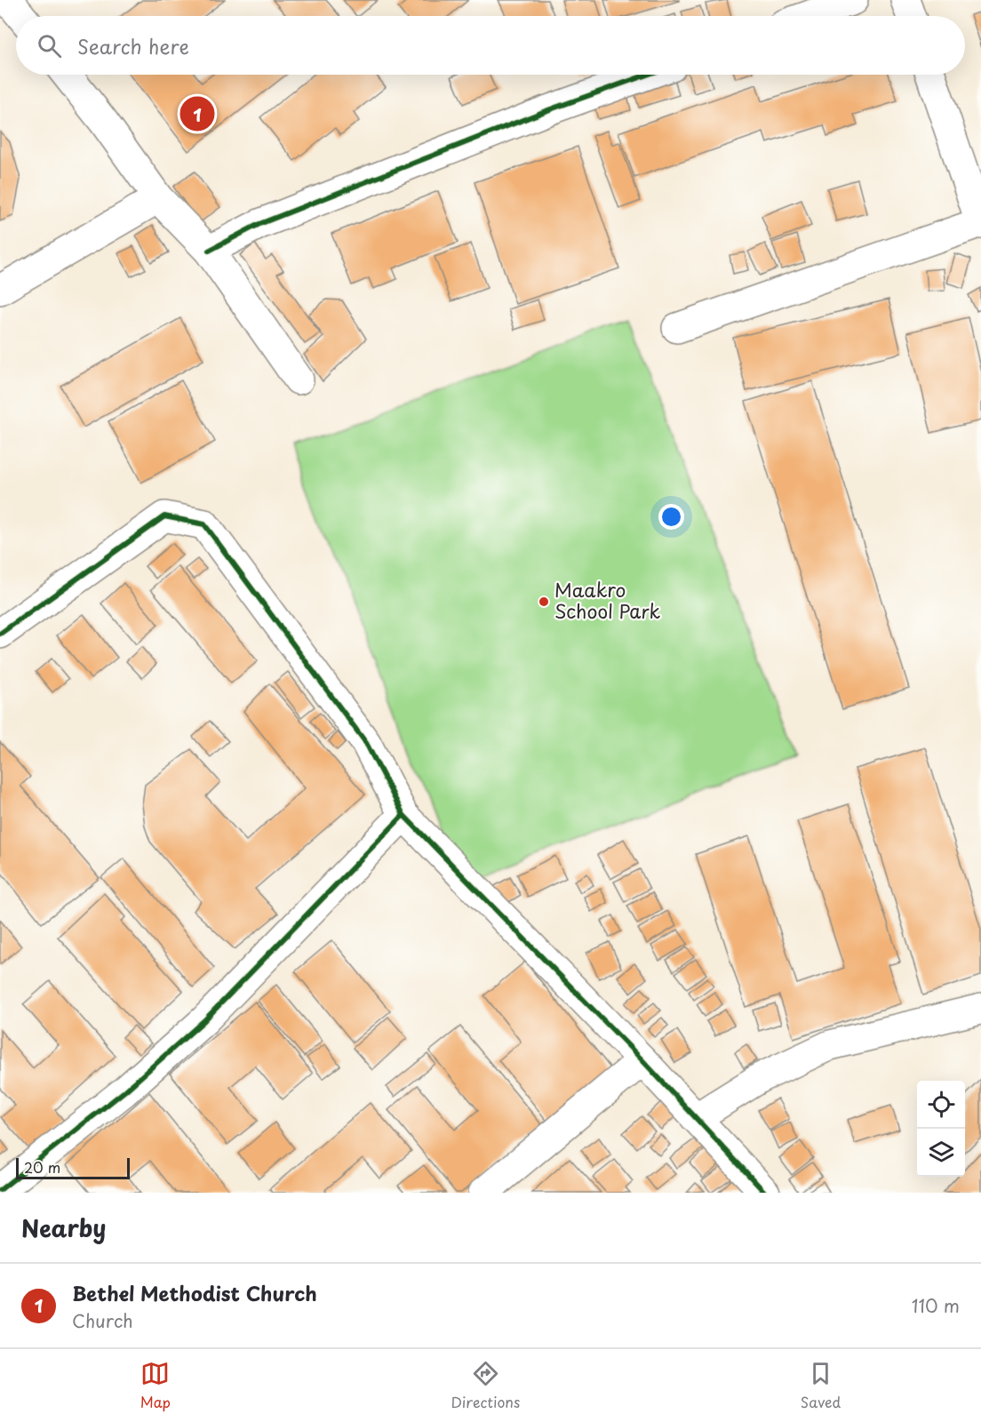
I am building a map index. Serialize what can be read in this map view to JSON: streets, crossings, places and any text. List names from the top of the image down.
{
  "places": ["Maakro School Park"],
  "scale_bar": "20 m",
  "page": {
    "search": "Search here",
    "pins": "1",
    "scale": "20 m",
    "heading": "Nearby",
    "list": [
      {
        "mark": "1",
        "name": "Bethel Methodist Church",
        "note": "Church",
        "value": "110 m"
      }
    ],
    "nav": ["Map", "Directions", "Saved"]
  }
}
